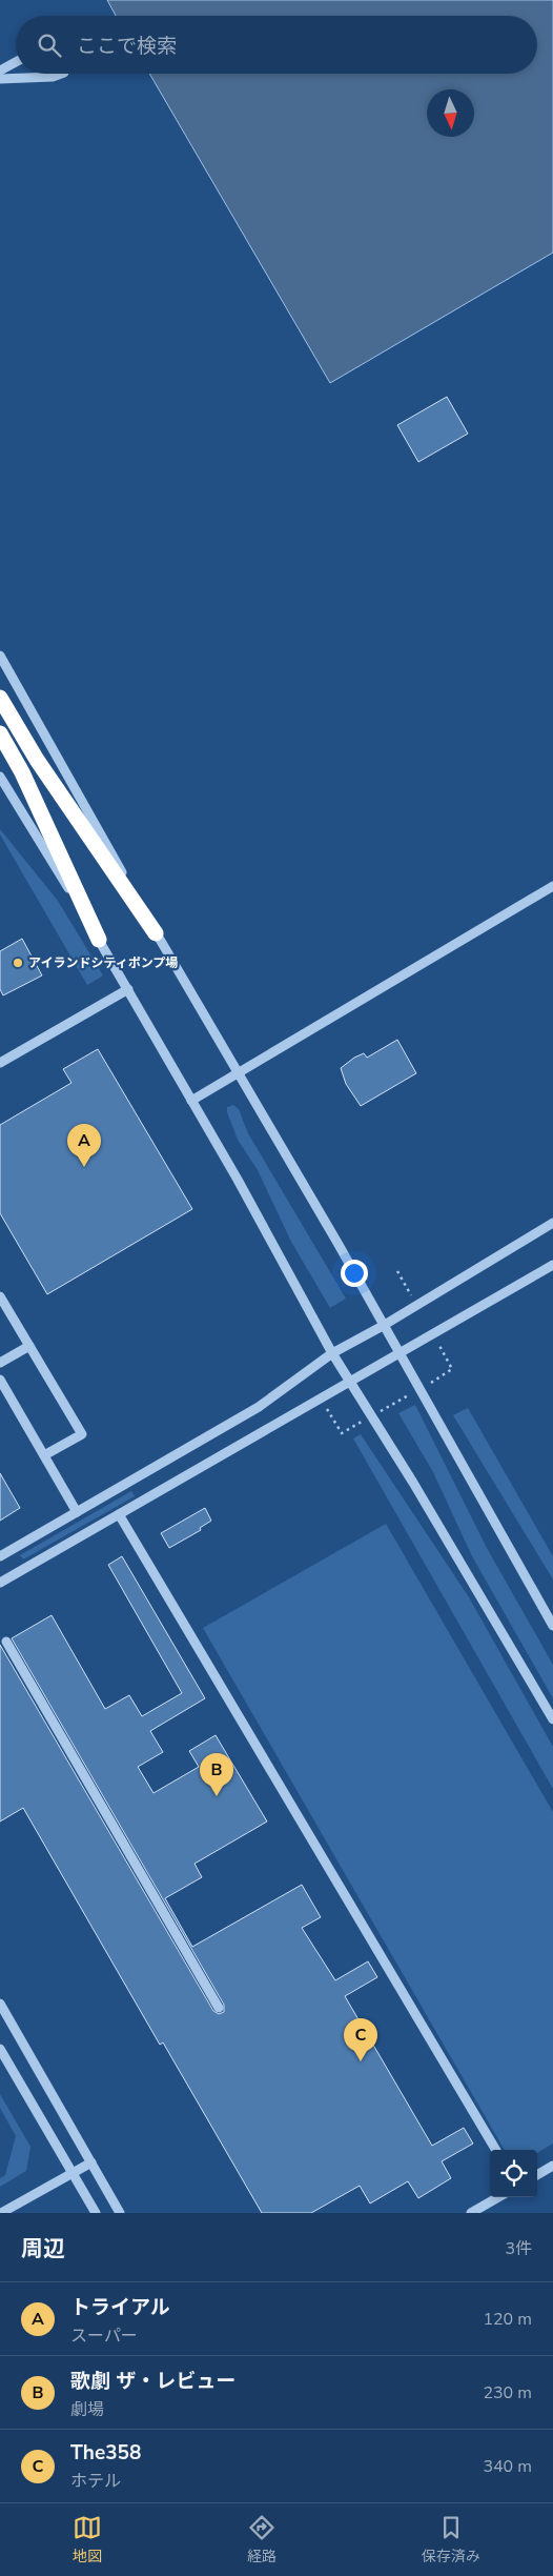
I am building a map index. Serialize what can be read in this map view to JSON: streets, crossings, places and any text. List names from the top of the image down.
{
  "places": ["アイランドシティポンプ場"],
  "north": "bottom",
  "page": {
    "search": "ここで検索",
    "pins": ["A", "B", "C"],
    "heading": ["周辺", "3件"],
    "list": [
      {
        "mark": "A",
        "name": "トライアル",
        "note": "スーパー",
        "value": "120 m"
      },
      {
        "mark": "B",
        "name": "歌劇 ザ・レビュー",
        "note": "劇場",
        "value": "230 m"
      },
      {
        "mark": "C",
        "name": "The358",
        "note": "ホテル",
        "value": "340 m"
      }
    ],
    "nav": ["地図", "経路", "保存済み"]
  }
}
